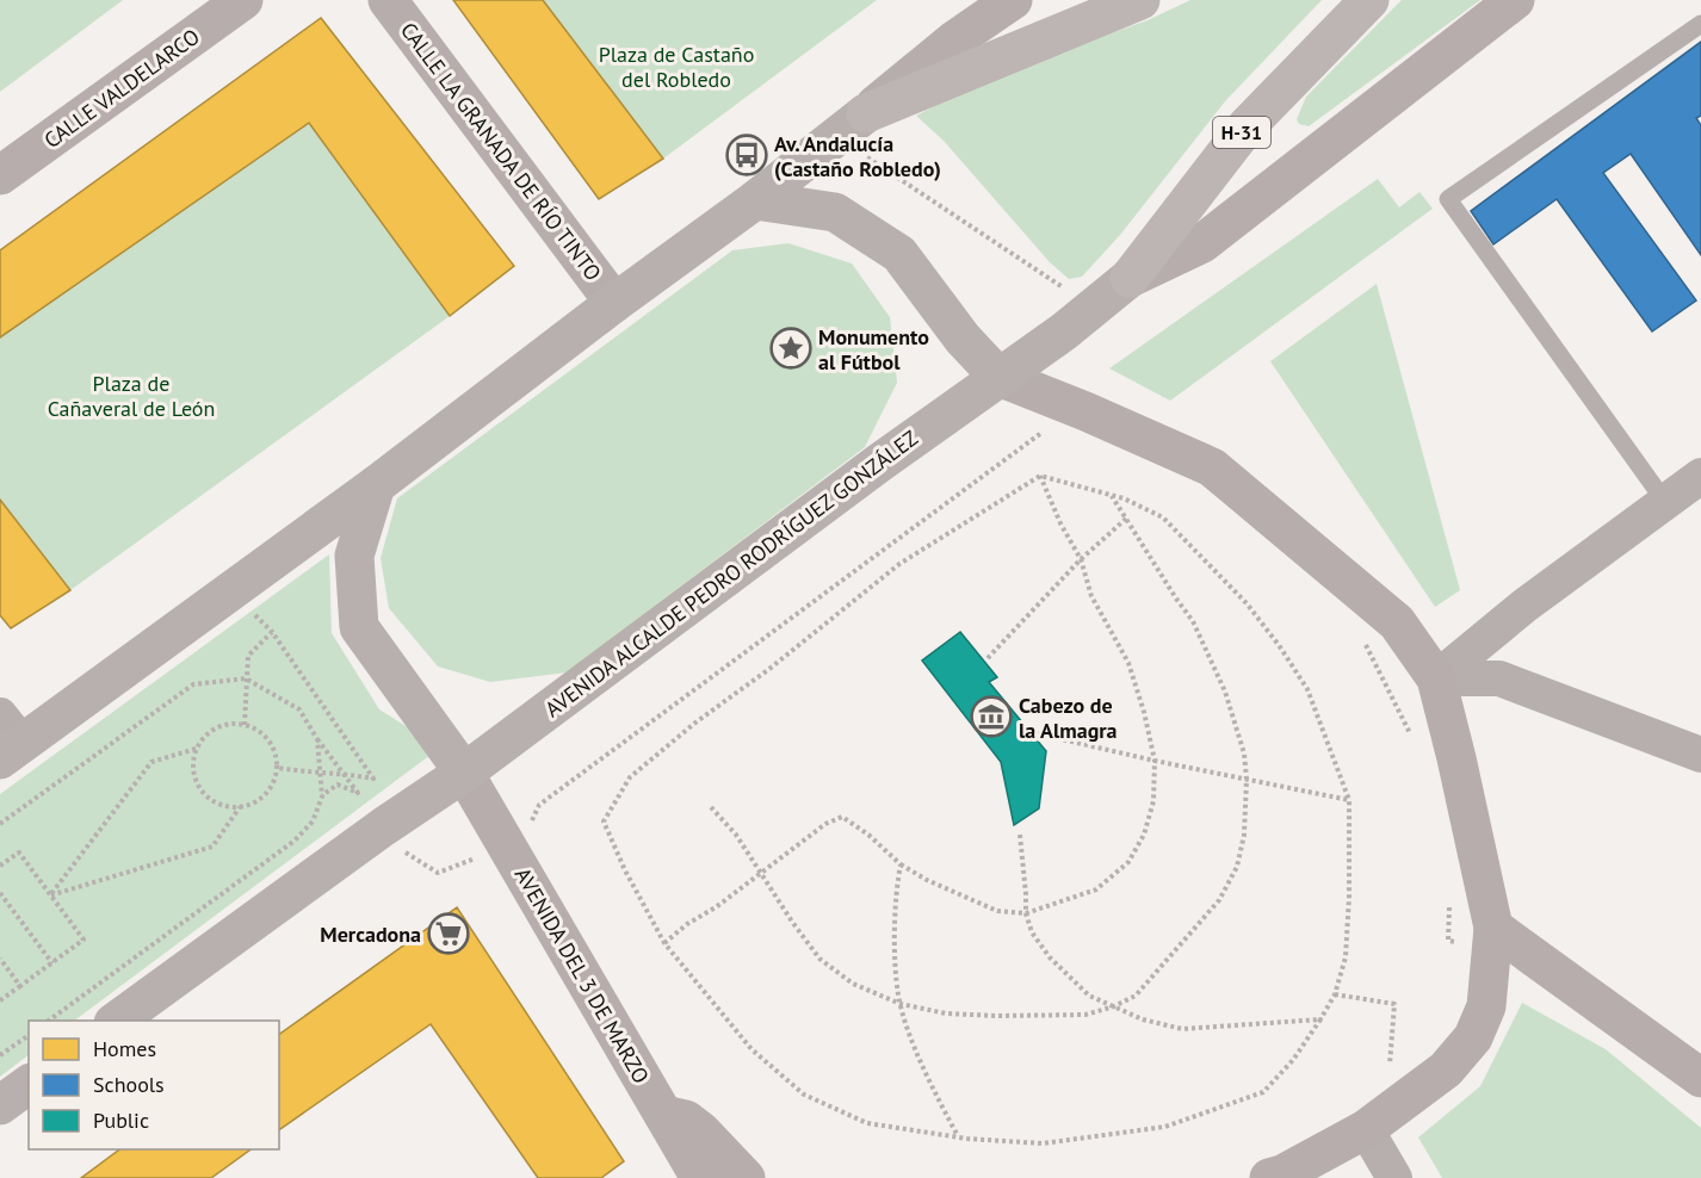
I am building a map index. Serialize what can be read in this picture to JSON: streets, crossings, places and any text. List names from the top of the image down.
{
  "streets": {
    "highway": ["H-31"],
    "main road": ["AVENIDA ALCALDE PEDRO RODRÍGUEZ GONZÁLEZ"],
    "street": ["CALLE VALDELARCO", "CALLE LA GRANADA DE RÍO TINTO", "AVENIDA DEL 3 DE MARZO"]
  },
  "crossings": [
    ["H-31", "AVENIDA ALCALDE PEDRO RODRÍGUEZ GONZÁLEZ"],
    ["AVENIDA ALCALDE PEDRO RODRÍGUEZ GONZÁLEZ", "AVENIDA DEL 3 DE MARZO"]
  ],
  "parks": ["Plaza de Castaño del Robledo", "Plaza de Cañaveral de León"],
  "places": {
    "bus stop": ["Av. Andalucía (Castaño Robledo)"],
    "place": ["Monumento al Fútbol"],
    "museum": ["Cabezo de la Almagra"],
    "supermarket": ["Mercadona"]
  },
  "legend": ["Homes", "Schools", "Public"]
}
